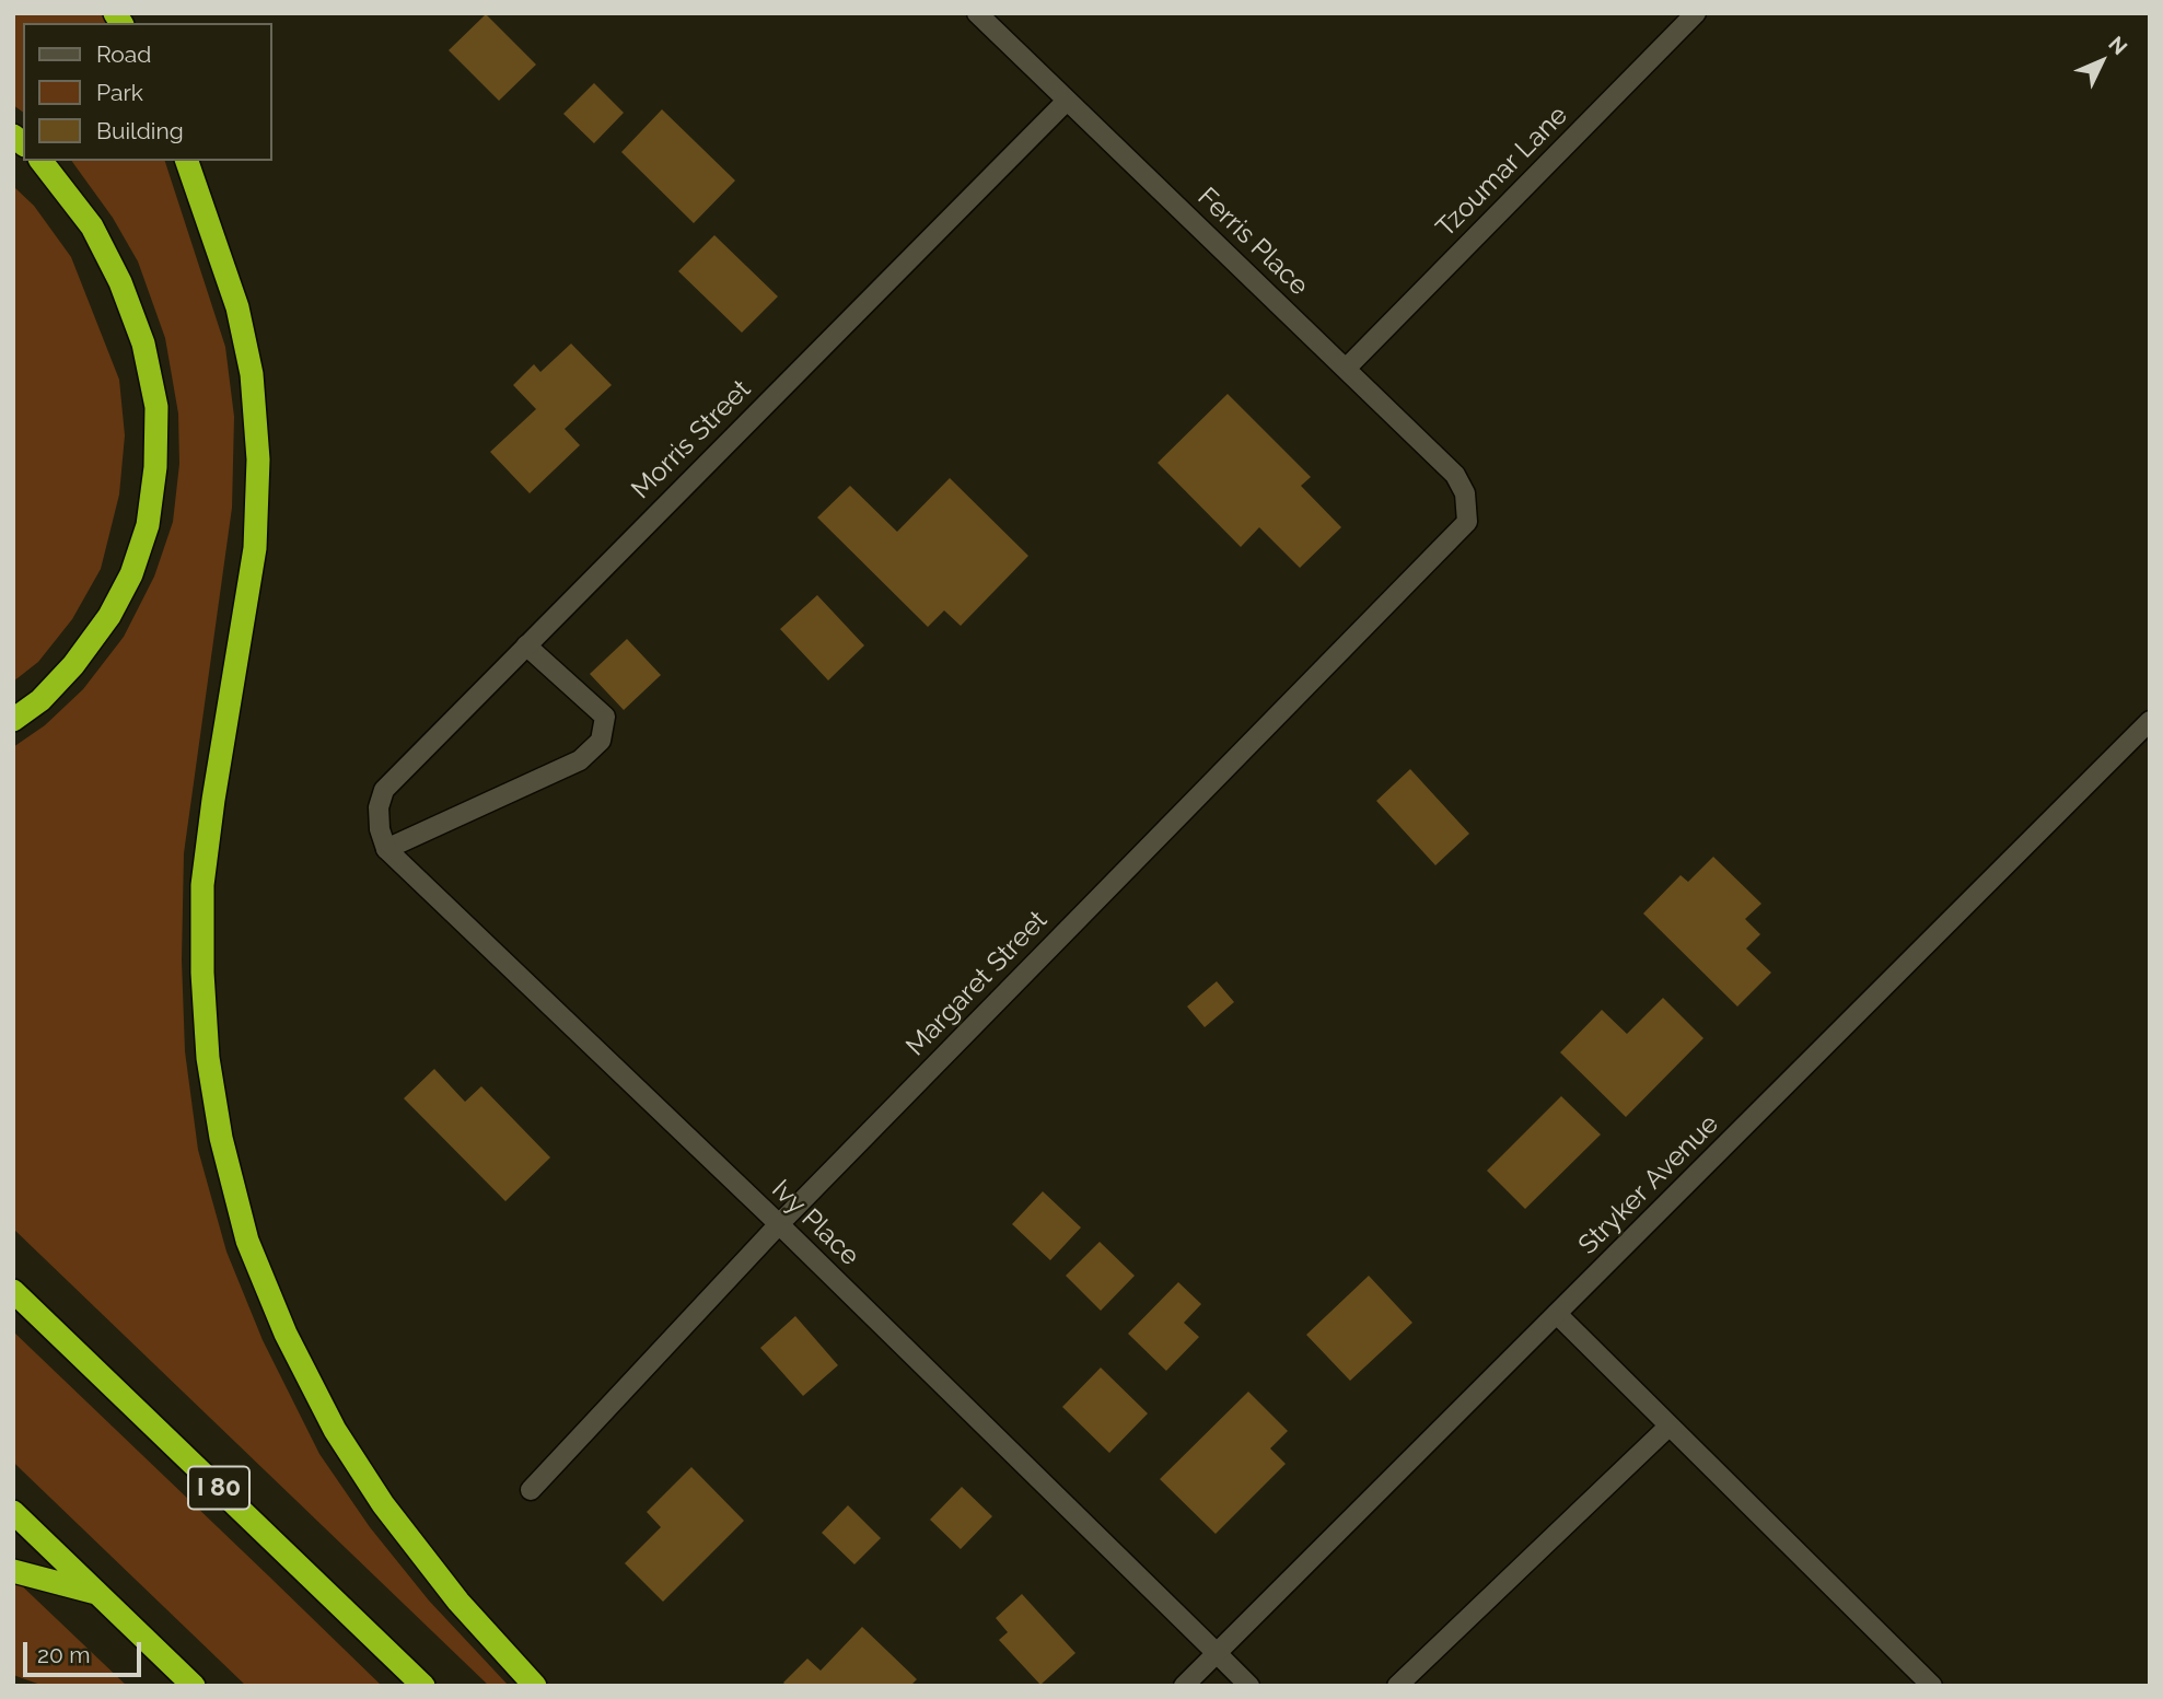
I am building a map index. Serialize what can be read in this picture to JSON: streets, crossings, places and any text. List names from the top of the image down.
{
  "streets": {
    "highway": ["I 80"],
    "street": [
      "Tzoumar Lane",
      "Ferris Place",
      "Morris Street",
      "Margaret Street",
      "Stryker Avenue",
      "Ivy Place"
    ]
  },
  "crossings": [
    ["Tzoumar Lane", "Ferris Place"],
    ["Ferris Place", "Morris Street"],
    ["Ferris Place", "Margaret Street"],
    ["Morris Street", "Ivy Place"],
    ["Margaret Street", "Ivy Place"],
    ["Stryker Avenue", "Ivy Place"]
  ],
  "legend": ["Road", "Park", "Building"],
  "scale_bar": "20 m",
  "north": "top right"
}
